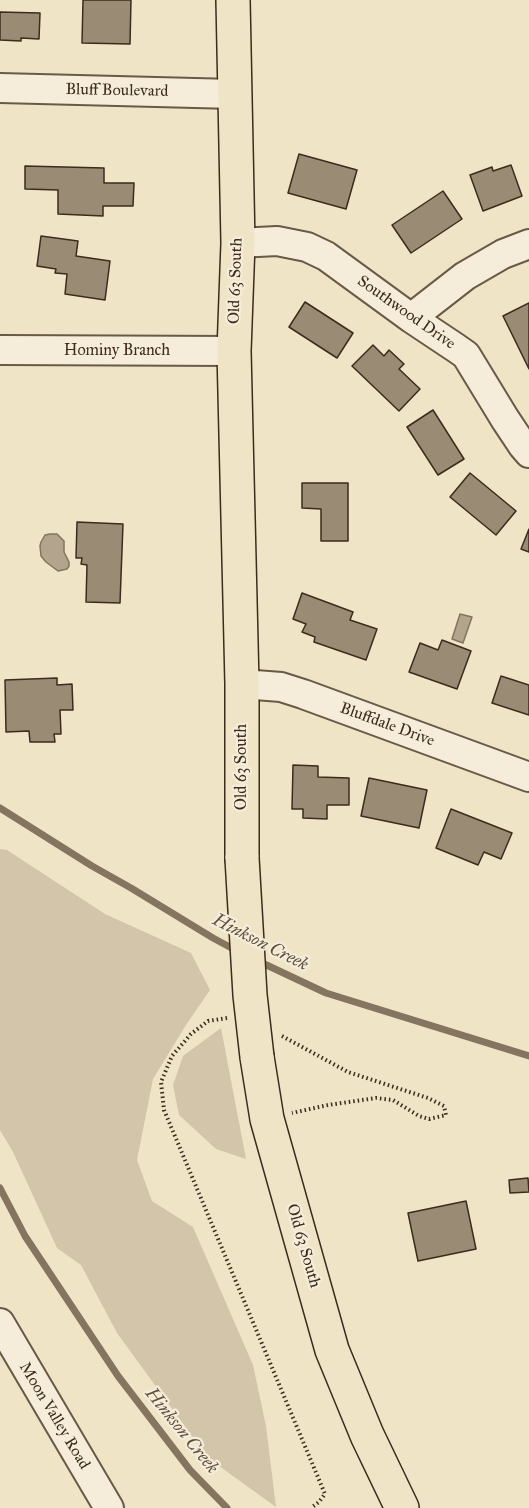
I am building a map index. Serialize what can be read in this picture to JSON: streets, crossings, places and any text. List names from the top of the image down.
{
  "streets": {
    "main road": ["Old 63 South"],
    "street": [
      "Bluff Boulevard",
      "Southwood Drive",
      "Hominy Branch",
      "Bluffdale Drive",
      "Moon Valley Road"
    ]
  },
  "crossings": [
    ["Bluff Boulevard", "Old 63 South"],
    ["Old 63 South", "Southwood Drive"],
    ["Old 63 South", "Hominy Branch"],
    ["Old 63 South", "Bluffdale Drive"]
  ],
  "water": ["Hinkson Creek"]
}
